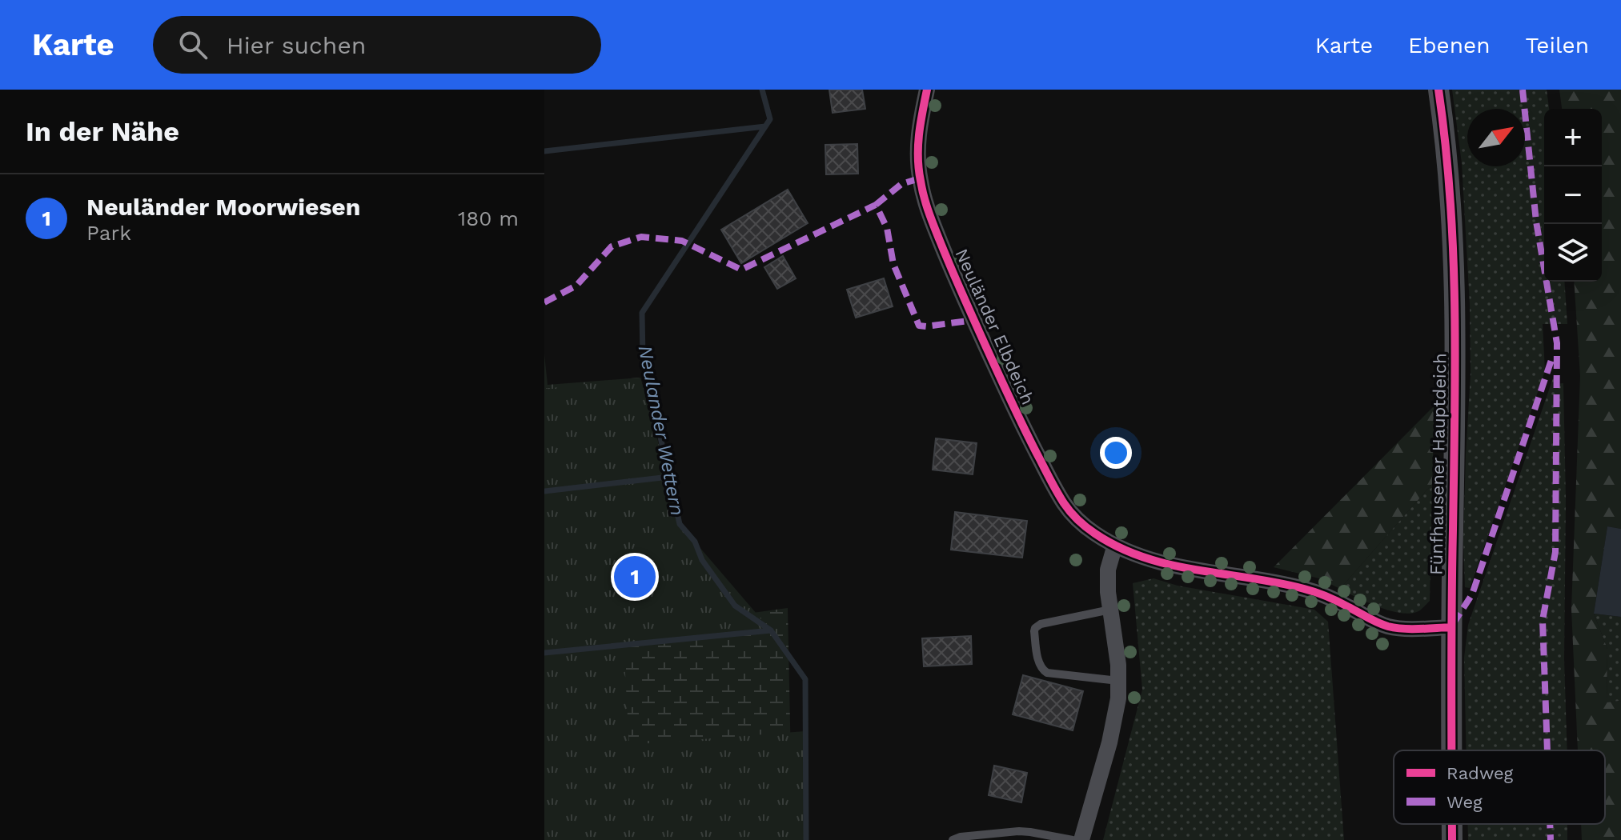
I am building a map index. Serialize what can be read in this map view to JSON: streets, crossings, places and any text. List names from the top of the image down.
{
  "streets": {
    "street": ["Neuländer Elbdeich", "Fünfhausener Hauptdeich"]
  },
  "crossings": [
    ["Neuländer Elbdeich", "Fünfhausener Hauptdeich"]
  ],
  "water": ["Neulander Wettern"],
  "legend": ["Radweg", "Weg"],
  "north": "top right",
  "page": {
    "header": "Karte",
    "search": "Hier suchen",
    "nav": ["Karte", "Ebenen", "Teilen"],
    "heading": "In der Nähe",
    "map_buttons": ["+", "−"],
    "list": [
      {
        "mark": "1",
        "name": "Neuländer Moorwiesen",
        "note": "Park",
        "value": "180 m"
      }
    ],
    "pins": "1"
  }
}
